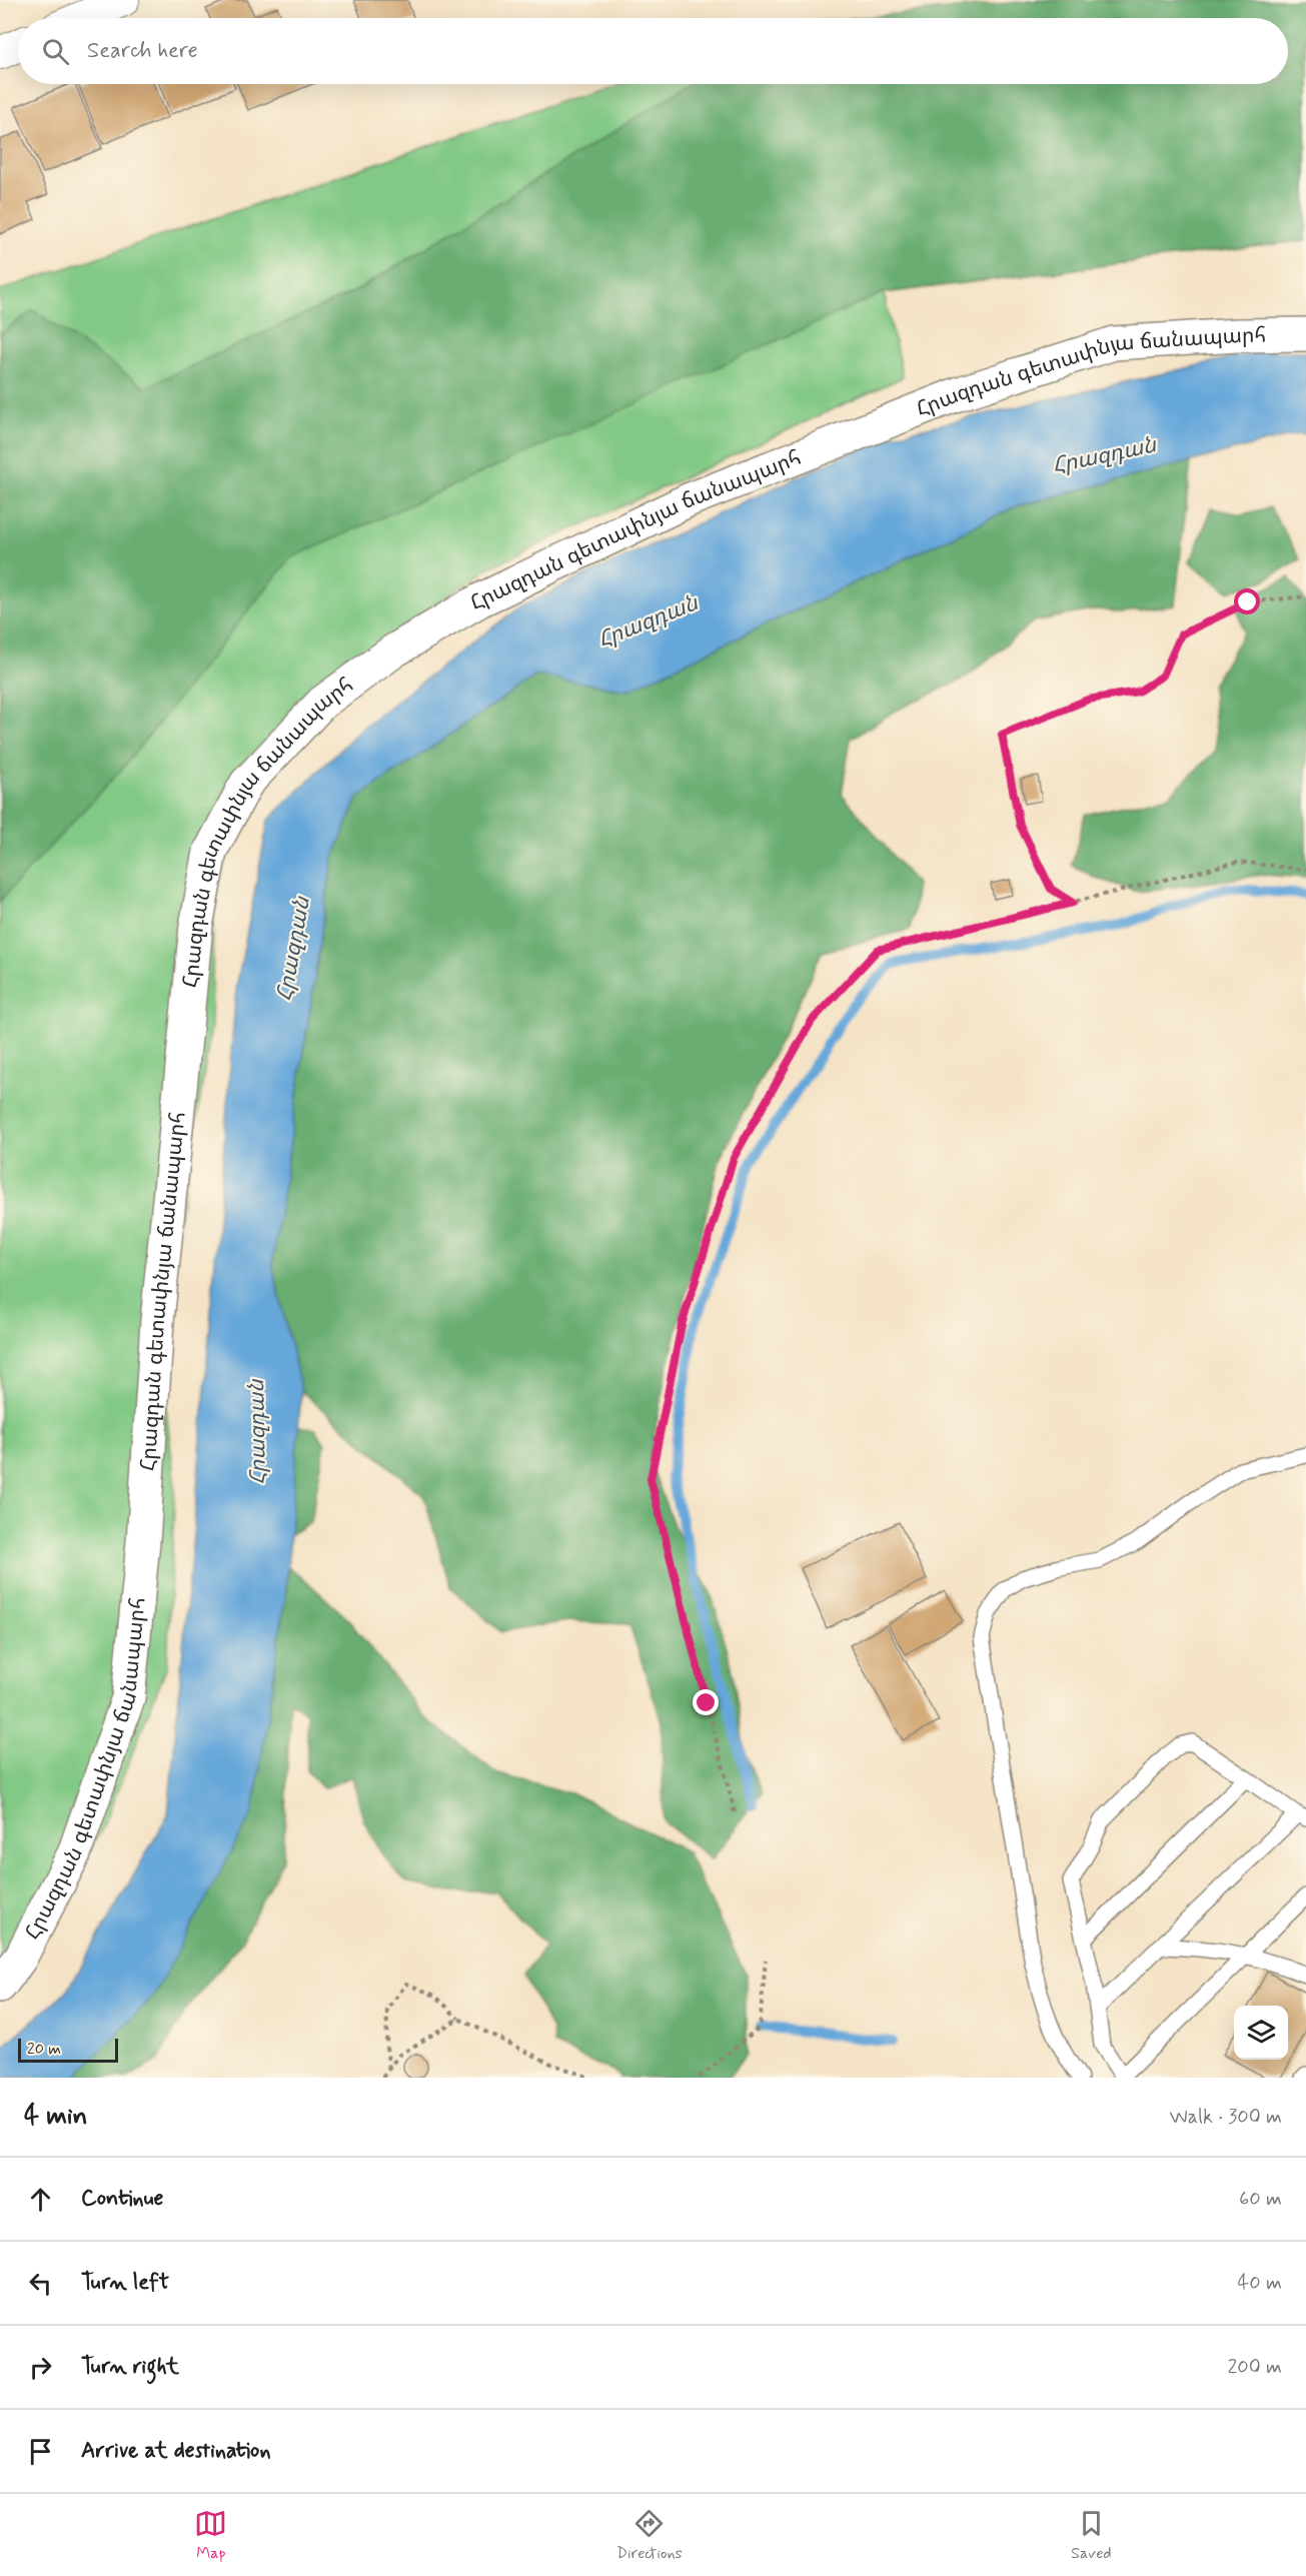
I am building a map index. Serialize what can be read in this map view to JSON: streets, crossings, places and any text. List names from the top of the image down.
{
  "streets": {
    "street": ["Հրազդան գետափնյա ճանապարհ"]
  },
  "water": ["Հրազդան"],
  "scale_bar": "20 m",
  "page": {
    "search": "Search here",
    "scale": "20 m",
    "heading": ["4 min", "Walk · 300 m"],
    "list": [
      ["Continue", "60 m"],
      ["Turn left", "40 m"],
      ["Turn right", "200 m"],
      "Arrive at destination"
    ],
    "nav": ["Map", "Directions", "Saved"]
  }
}
